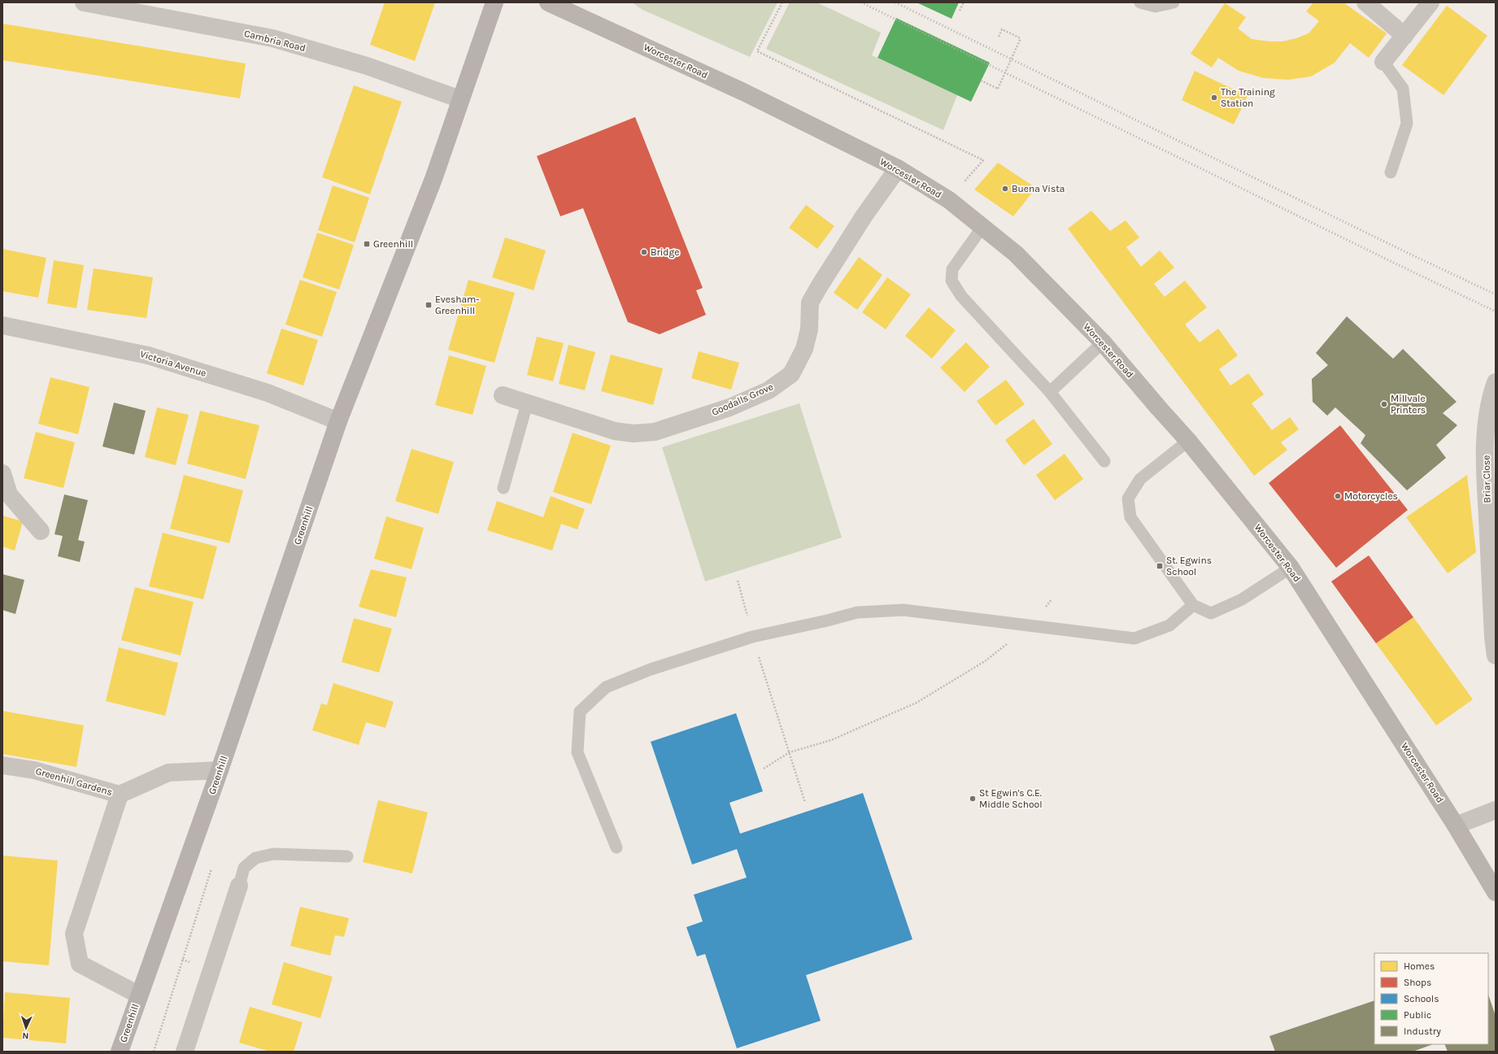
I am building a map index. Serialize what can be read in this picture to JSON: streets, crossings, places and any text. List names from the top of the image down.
{
  "streets": {
    "main road": ["Worcester Road", "Greenhill"],
    "street": [
      "Cambria Road",
      "Victoria Avenue",
      "Goodalls Grove",
      "Briar Close",
      "Greenhill Gardens"
    ]
  },
  "crossings": [
    ["Cambria Road", "Greenhill"],
    ["Worcester Road", "Goodalls Grove"],
    ["Victoria Avenue", "Greenhill"],
    ["Greenhill", "Greenhill Gardens"]
  ],
  "places": {
    "other": [
      "The Training Station",
      "Buena Vista",
      "Bridge",
      "Millvale Printers",
      "Motorcycles",
      "St Egwin's C.E. Middle School"
    ],
    "transit": ["Greenhill", "Evesham- Greenhill", "St. Egwins School"]
  },
  "legend": [
    "Homes",
    "Shops",
    "Schools",
    "Public",
    "Industry"
  ],
  "north": "bottom"
}
